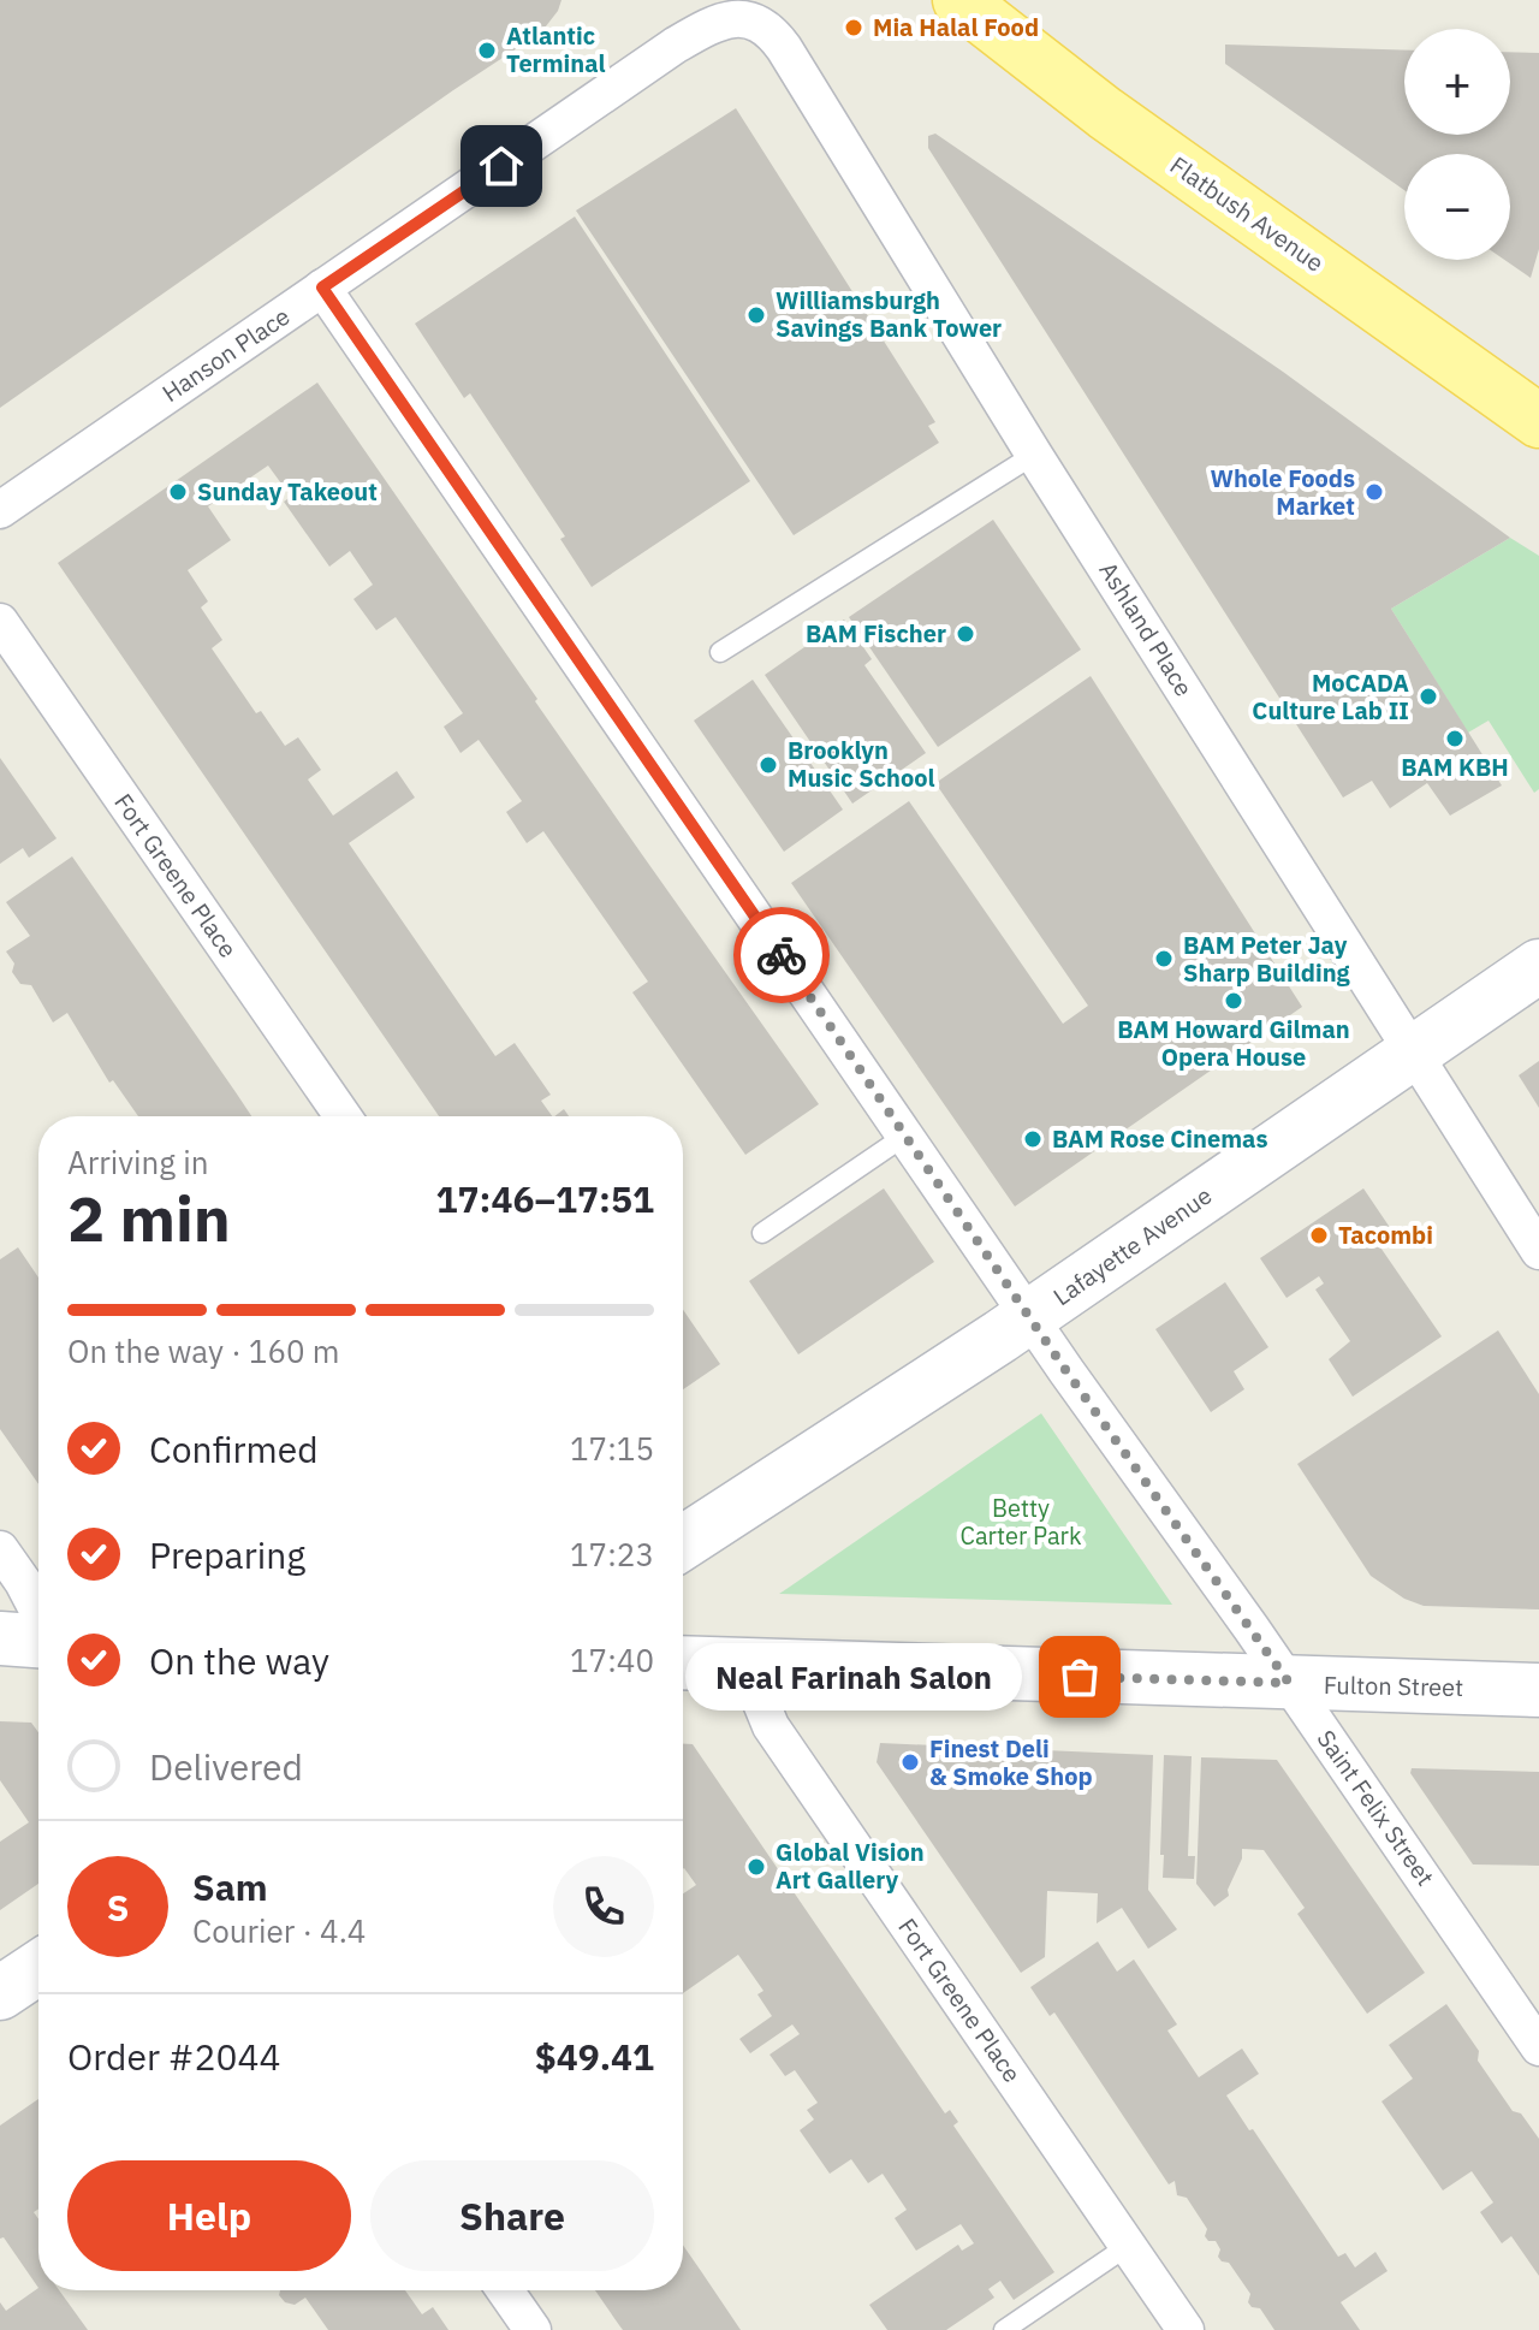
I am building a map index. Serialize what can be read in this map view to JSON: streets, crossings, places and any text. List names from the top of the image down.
{
  "streets": {
    "main road": ["Flatbush Avenue", "Lafayette Avenue", "Fulton Street"],
    "street": [
      "Hanson Place",
      "Ashland Place",
      "Fort Greene Place",
      "Saint Felix Street"
    ]
  },
  "crossings": [
    ["Hanson Place", "Ashland Place"],
    ["Hanson Place", "Saint Felix Street"],
    ["Ashland Place", "Lafayette Avenue"],
    ["Fort Greene Place", "Fulton Street"],
    ["Lafayette Avenue", "Saint Felix Street"],
    ["Fulton Street", "Saint Felix Street"]
  ],
  "parks": ["Betty Carter Park"],
  "places": [
    "Mia Halal Food",
    "Atlantic Terminal",
    "Williamsburgh Savings Bank Tower",
    "Sunday Takeout",
    "Whole Foods Market",
    "BAM Fischer",
    "MoCADA Culture Lab II",
    "BAM KBH",
    "Brooklyn Music School",
    "BAM Peter Jay Sharp Building",
    "BAM Howard Gilman Opera House",
    "BAM Rose Cinemas",
    "Tacombi",
    "Neal Farinah Salon",
    "Finest Deli & Smoke Shop",
    "Global Vision Art Gallery"
  ],
  "page": {
    "map_buttons": ["+", "−"],
    "heading": ["2 min", "Arriving in", "17:46–17:51"],
    "panel": [
      "Sam",
      "Courier · 4.4",
      "Order #2044",
      "$49.41"
    ],
    "bar": "On the way · 160 m",
    "list": [
      ["Confirmed", "17:15"],
      ["Preparing", "17:23"],
      ["On the way", "17:40"],
      "Delivered"
    ],
    "bubble": "Neal Farinah Salon",
    "round": "S",
    "buttons": ["Help", "Share"]
  }
}
